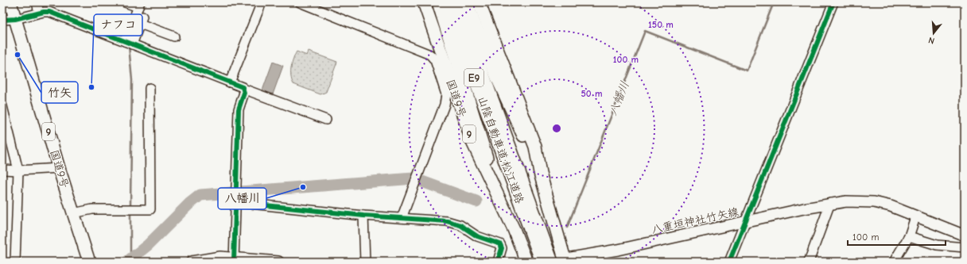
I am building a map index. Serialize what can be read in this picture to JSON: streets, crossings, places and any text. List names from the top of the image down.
{
  "streets": {
    "highway": [
      "E9",
      "国道9号",
      "9",
      "山陰自動車道;松江道路"
    ],
    "main road": ["八重垣神社竹矢線"]
  },
  "water": ["八幡川"],
  "places": ["竹矢", "ナフコ", "八幡川"],
  "scale_bar": "100 m",
  "north": "bottom",
  "rings": ["150 m", "100 m", "50 m"]
}
